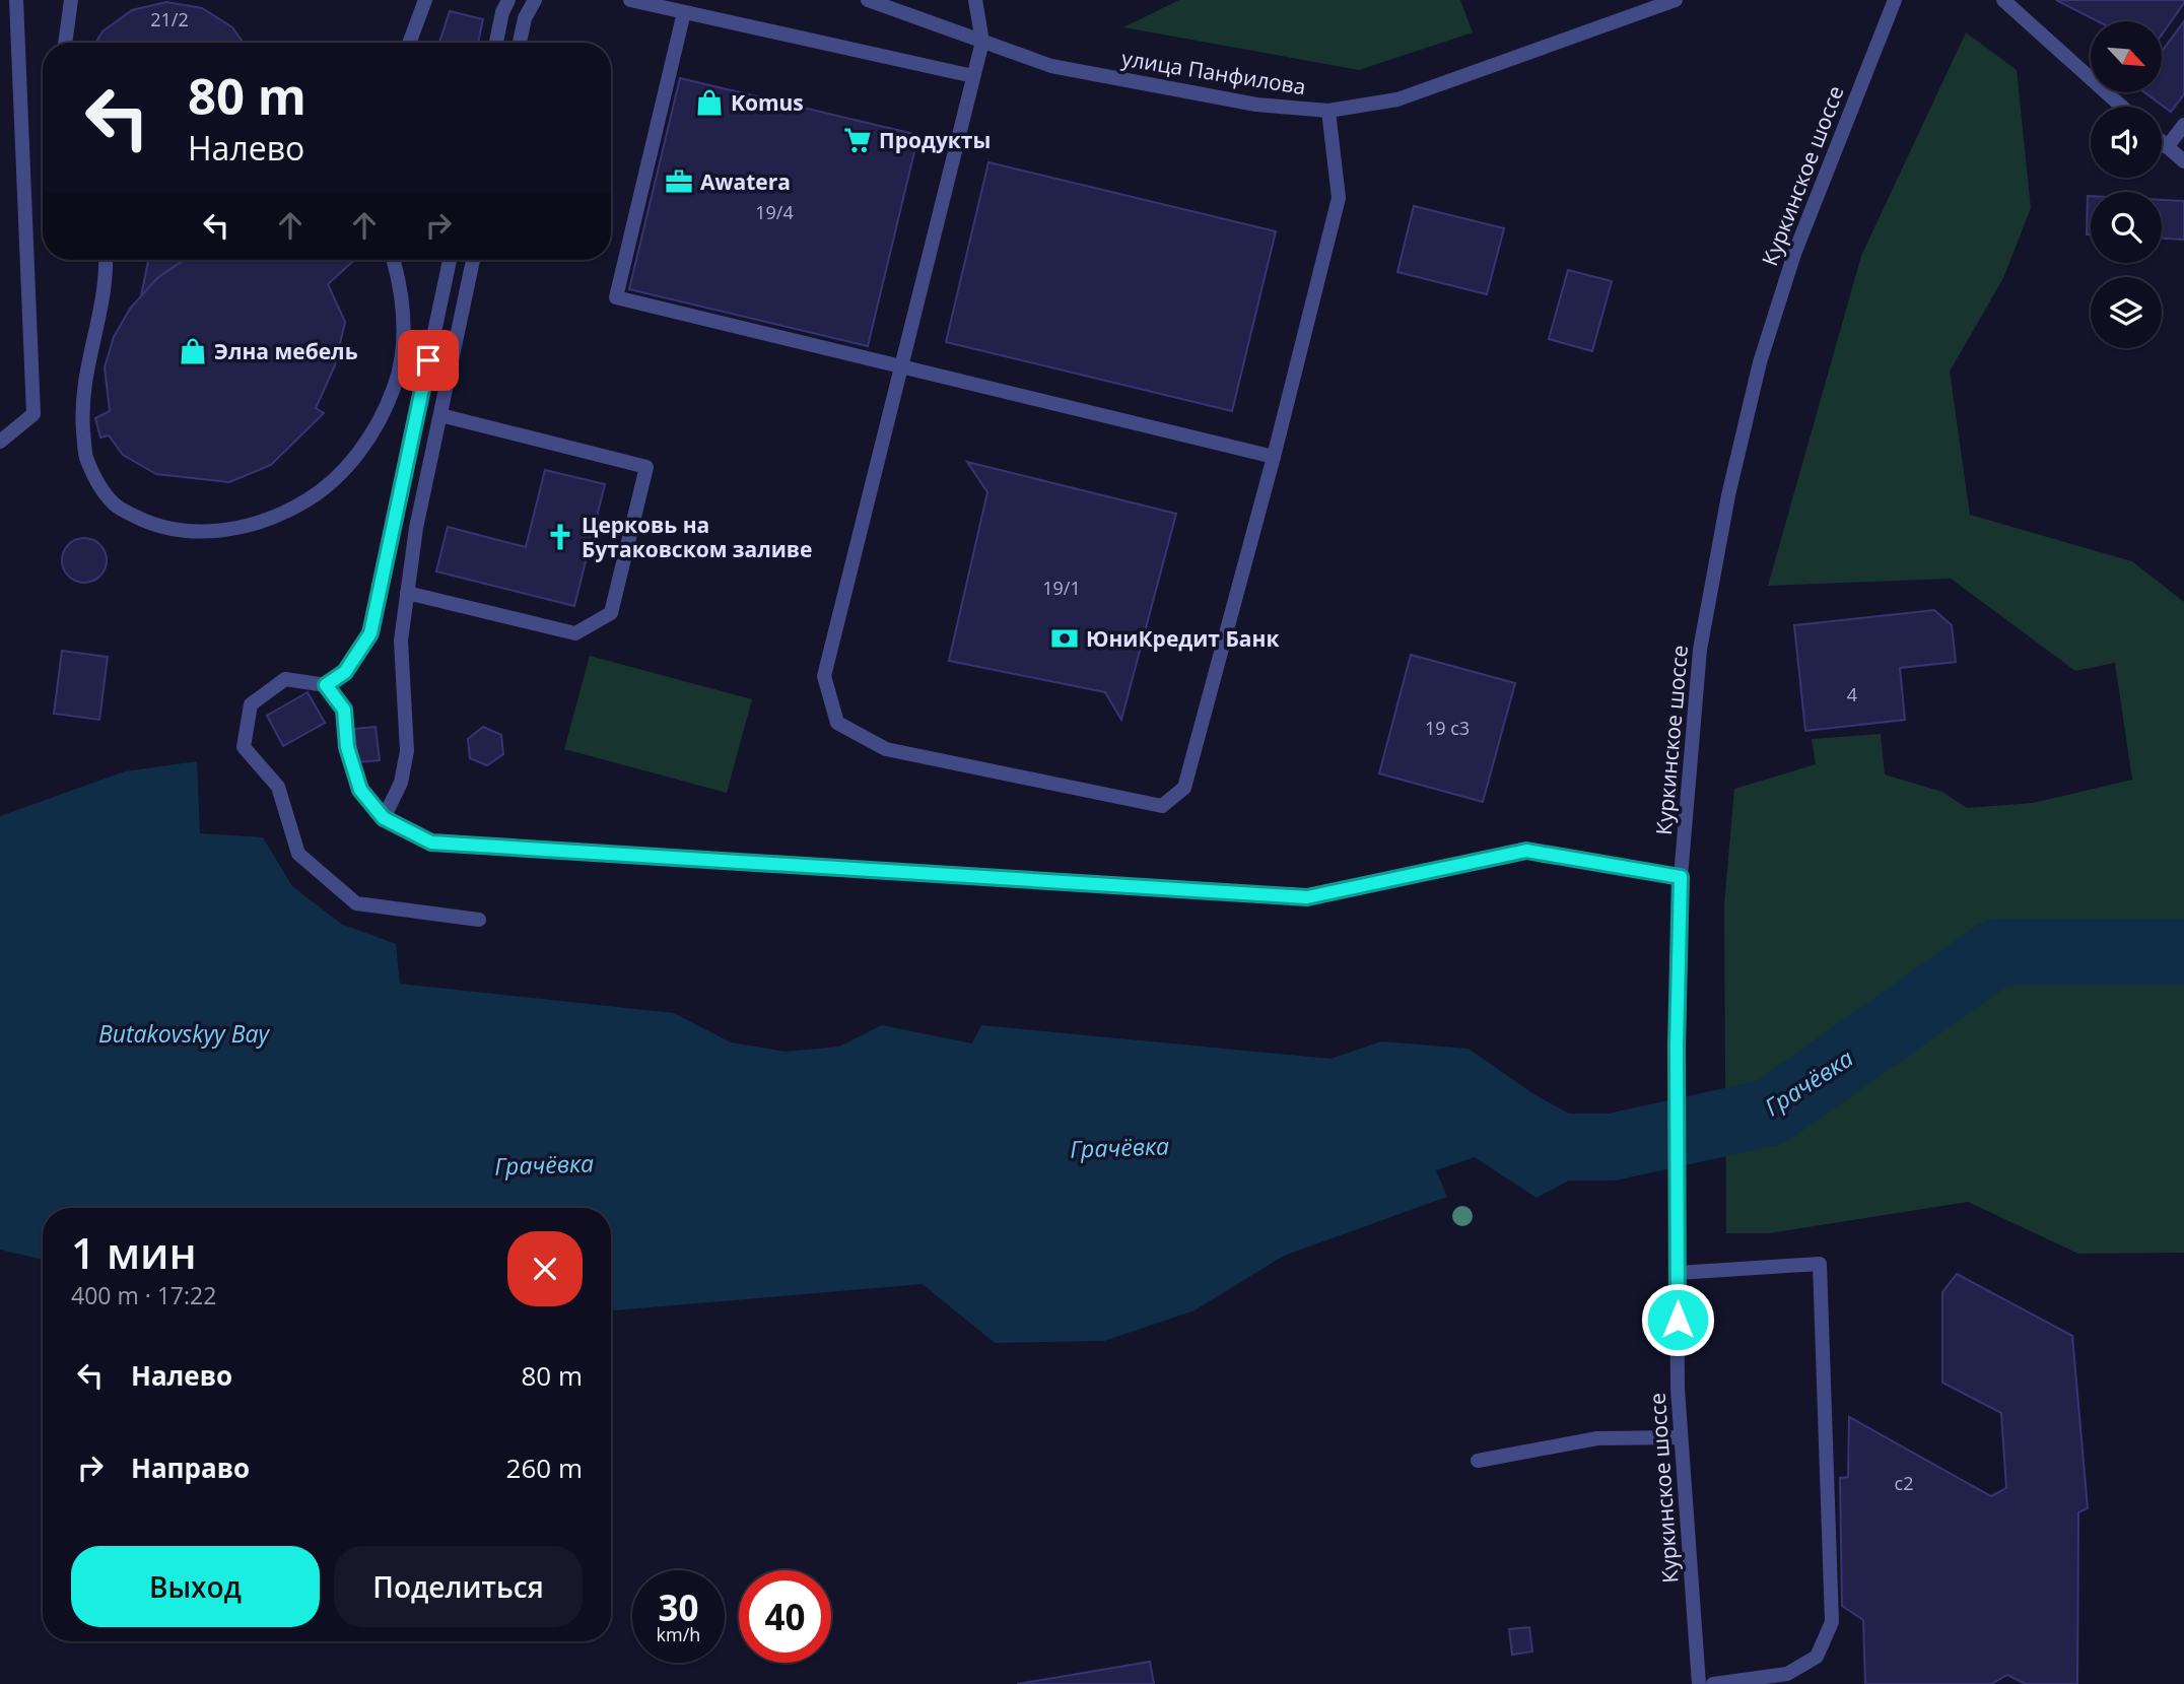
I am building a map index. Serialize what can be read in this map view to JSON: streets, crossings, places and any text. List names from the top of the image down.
{
  "streets": {
    "street": ["улица Панфилова", "Куркинское шоссе"]
  },
  "water": ["Butakovskyy Bay", "Грачёвка"],
  "places": {
    "shop": ["Komus", "Элна мебель"],
    "supermarket": ["Продукты"],
    "office": ["Awatera"],
    "church": ["Церковь на Бутаковском заливе"],
    "bank": ["ЮниКредит Банк"]
  },
  "house_numbers": [
    "21/2",
    "19/4",
    "19/1",
    "4",
    "19 с3",
    "с2"
  ],
  "north": "bottom right",
  "page": {
    "turn": ["80 m", "Налево"],
    "heading": ["1 мин", "400 m · 17:22"],
    "list": [
      {
        "name": "Налево",
        "value": "80 m"
      },
      {
        "name": "Направо",
        "value": "260 m"
      }
    ],
    "buttons": ["Выход", "Поделиться"],
    "speed": "30 km/h",
    "limit": "40"
  }
}
